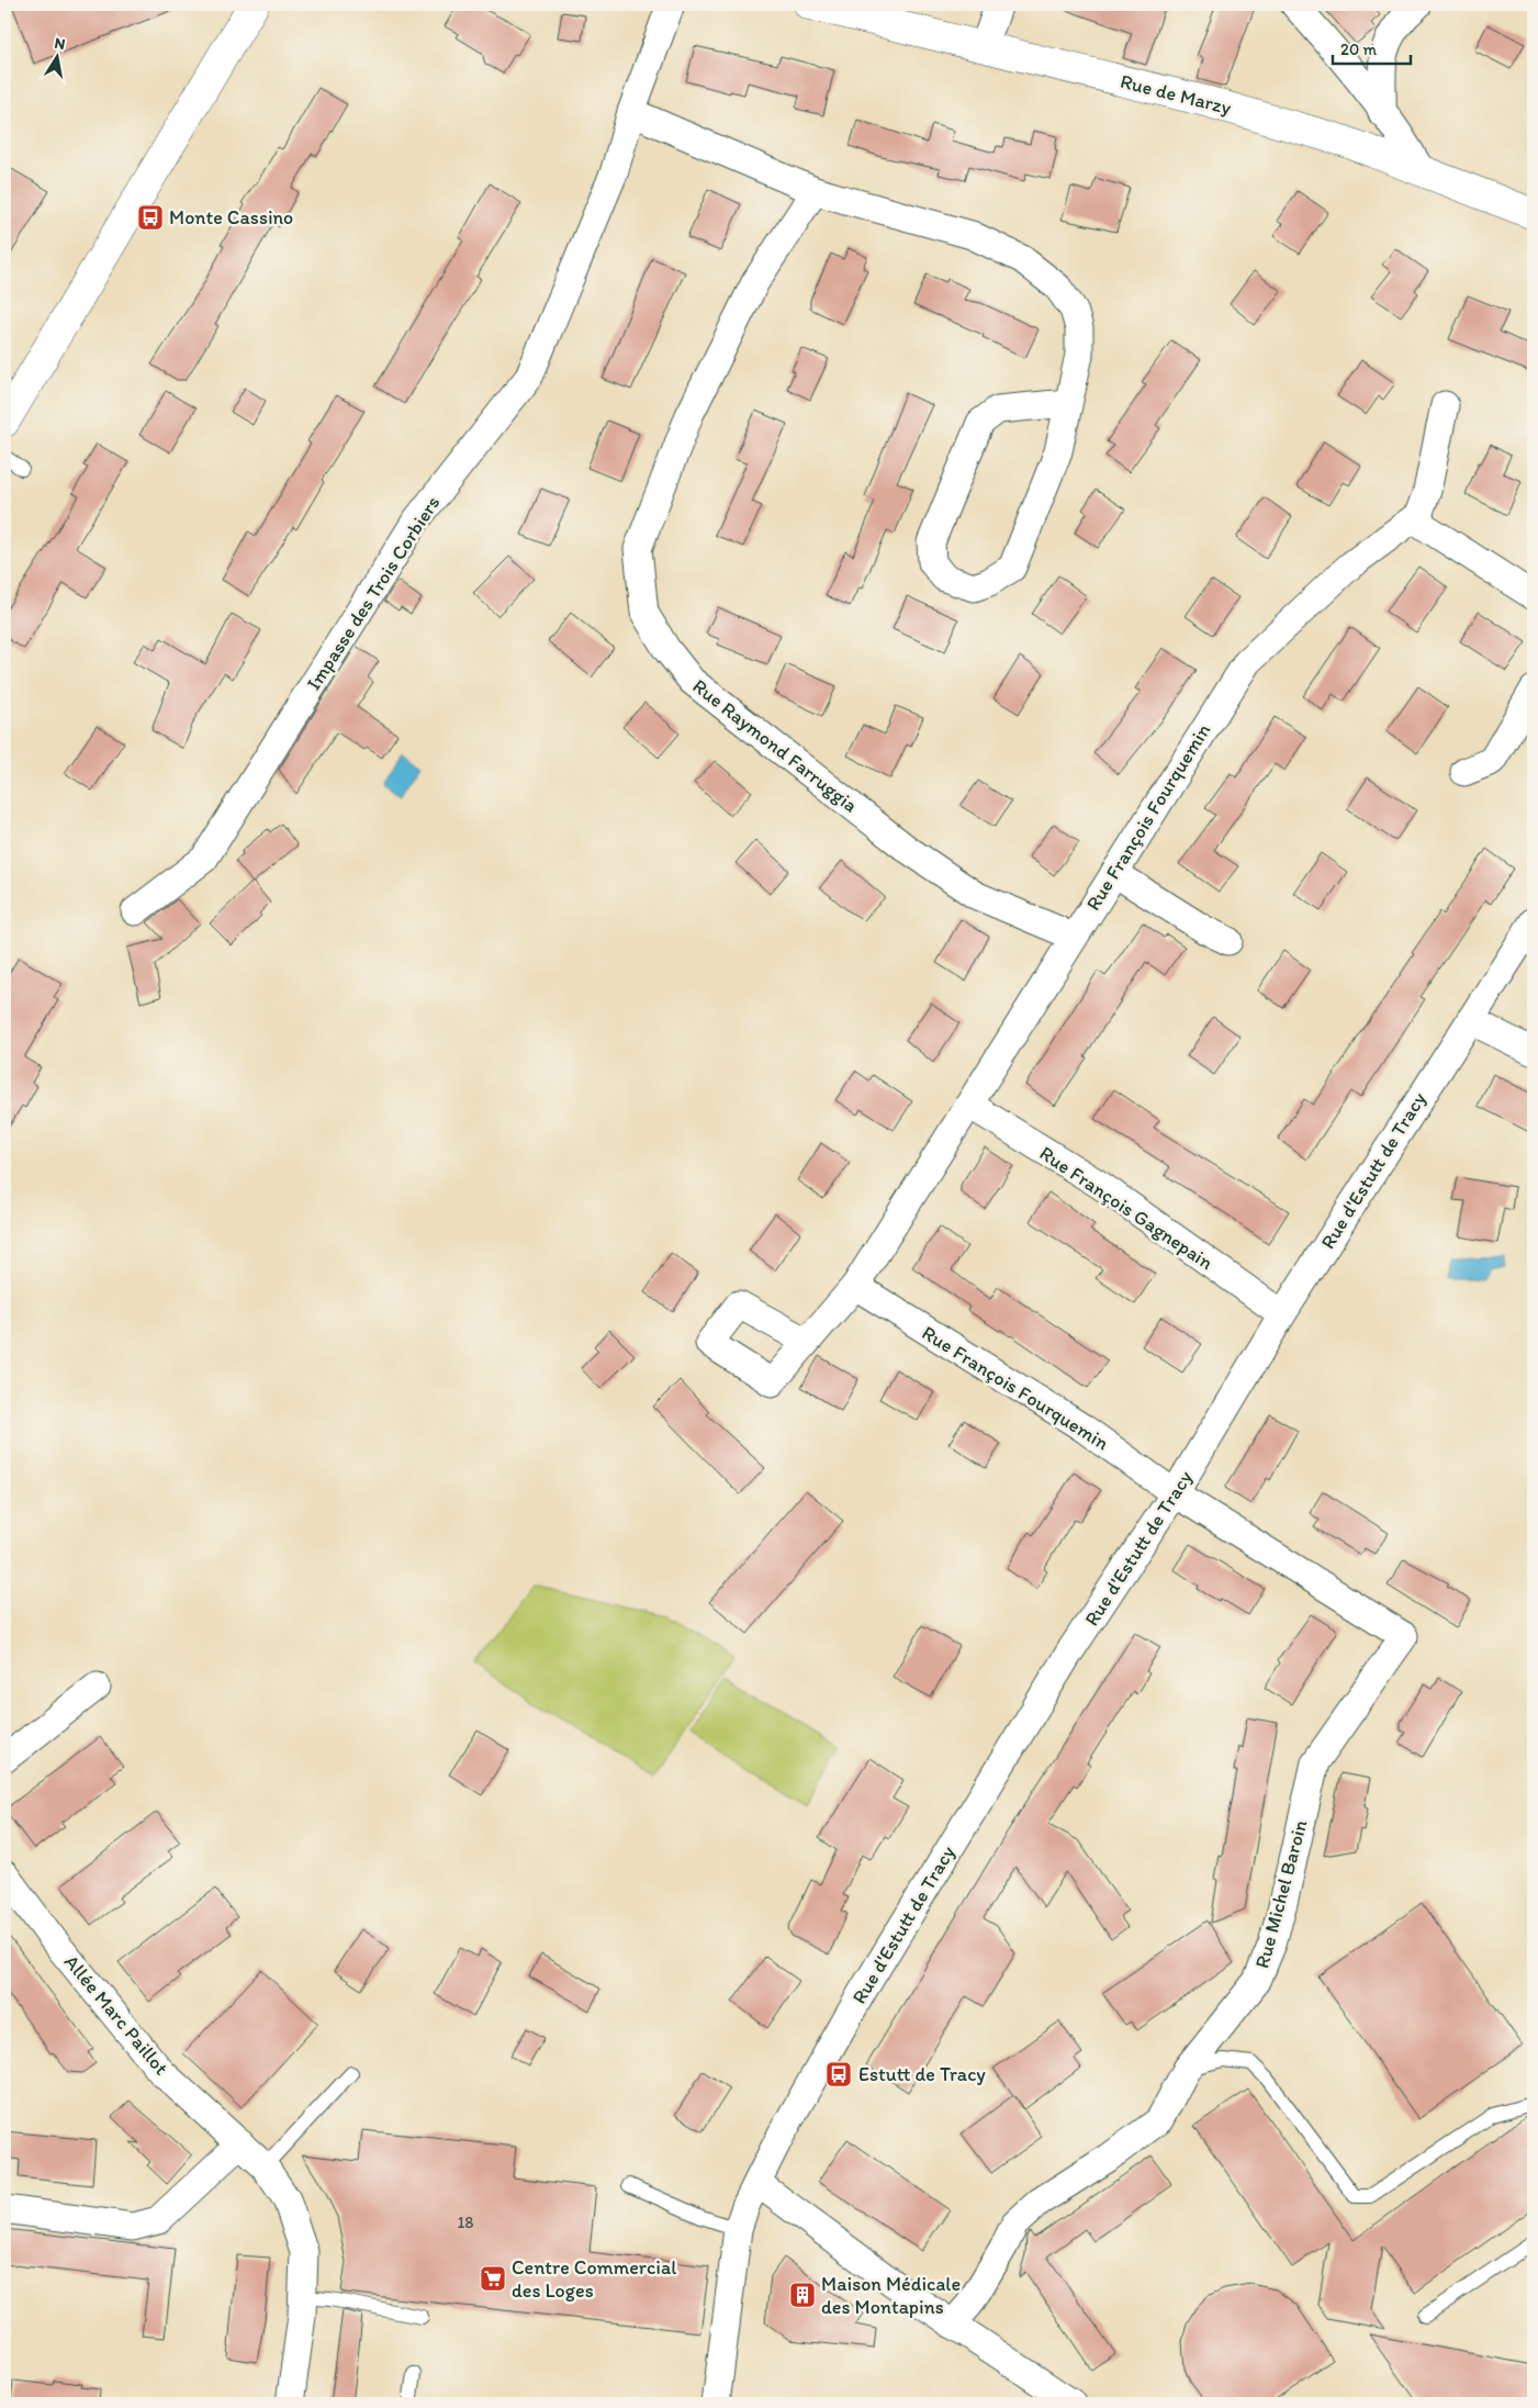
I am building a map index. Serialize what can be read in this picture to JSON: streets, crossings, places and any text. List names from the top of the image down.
{
  "streets": {
    "main road": ["Rue de Marzy"],
    "street": [
      "Impasse des Trois Corbiers",
      "Rue Raymond Farruggia",
      "Rue François Fourquemin",
      "Rue d'Estutt de Tracy",
      "Rue François Gagnepain",
      "Rue Michel Baroin",
      "Allée Marc Paillot"
    ]
  },
  "crossings": [
    ["Rue Raymond Farruggia", "Rue François Fourquemin"],
    ["Rue François Fourquemin", "Rue d'Estutt de Tracy"],
    ["Rue François Fourquemin", "Rue François Gagnepain"],
    ["Rue François Fourquemin", "Rue Michel Baroin"],
    ["Rue d'Estutt de Tracy", "Rue François Gagnepain"],
    ["Rue d'Estutt de Tracy", "Rue Michel Baroin"]
  ],
  "places": {
    "bus stop": ["Monte Cassino", "Estutt de Tracy"],
    "supermarket": ["Centre Commercial des Loges"],
    "building": ["Maison Médicale des Montapins"]
  },
  "house_numbers": ["18"],
  "scale_bar": "20 m",
  "north": "top"
}
